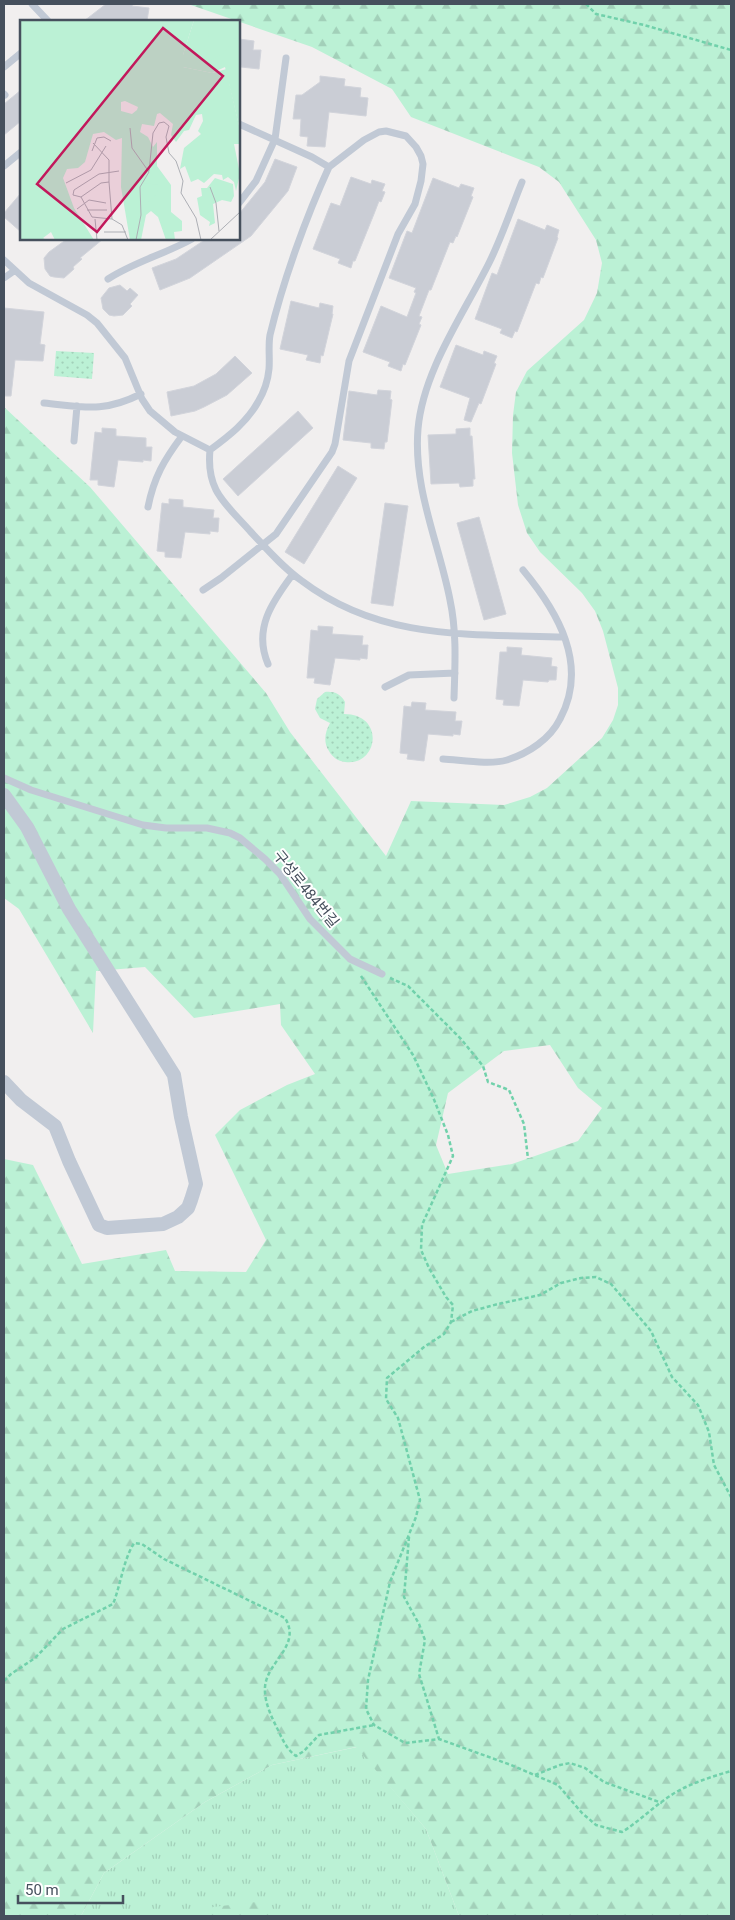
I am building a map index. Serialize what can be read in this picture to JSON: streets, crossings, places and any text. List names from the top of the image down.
{
  "streets": {
    "lane": ["구성로484번길"]
  },
  "scale_bar": "50 m"
}
